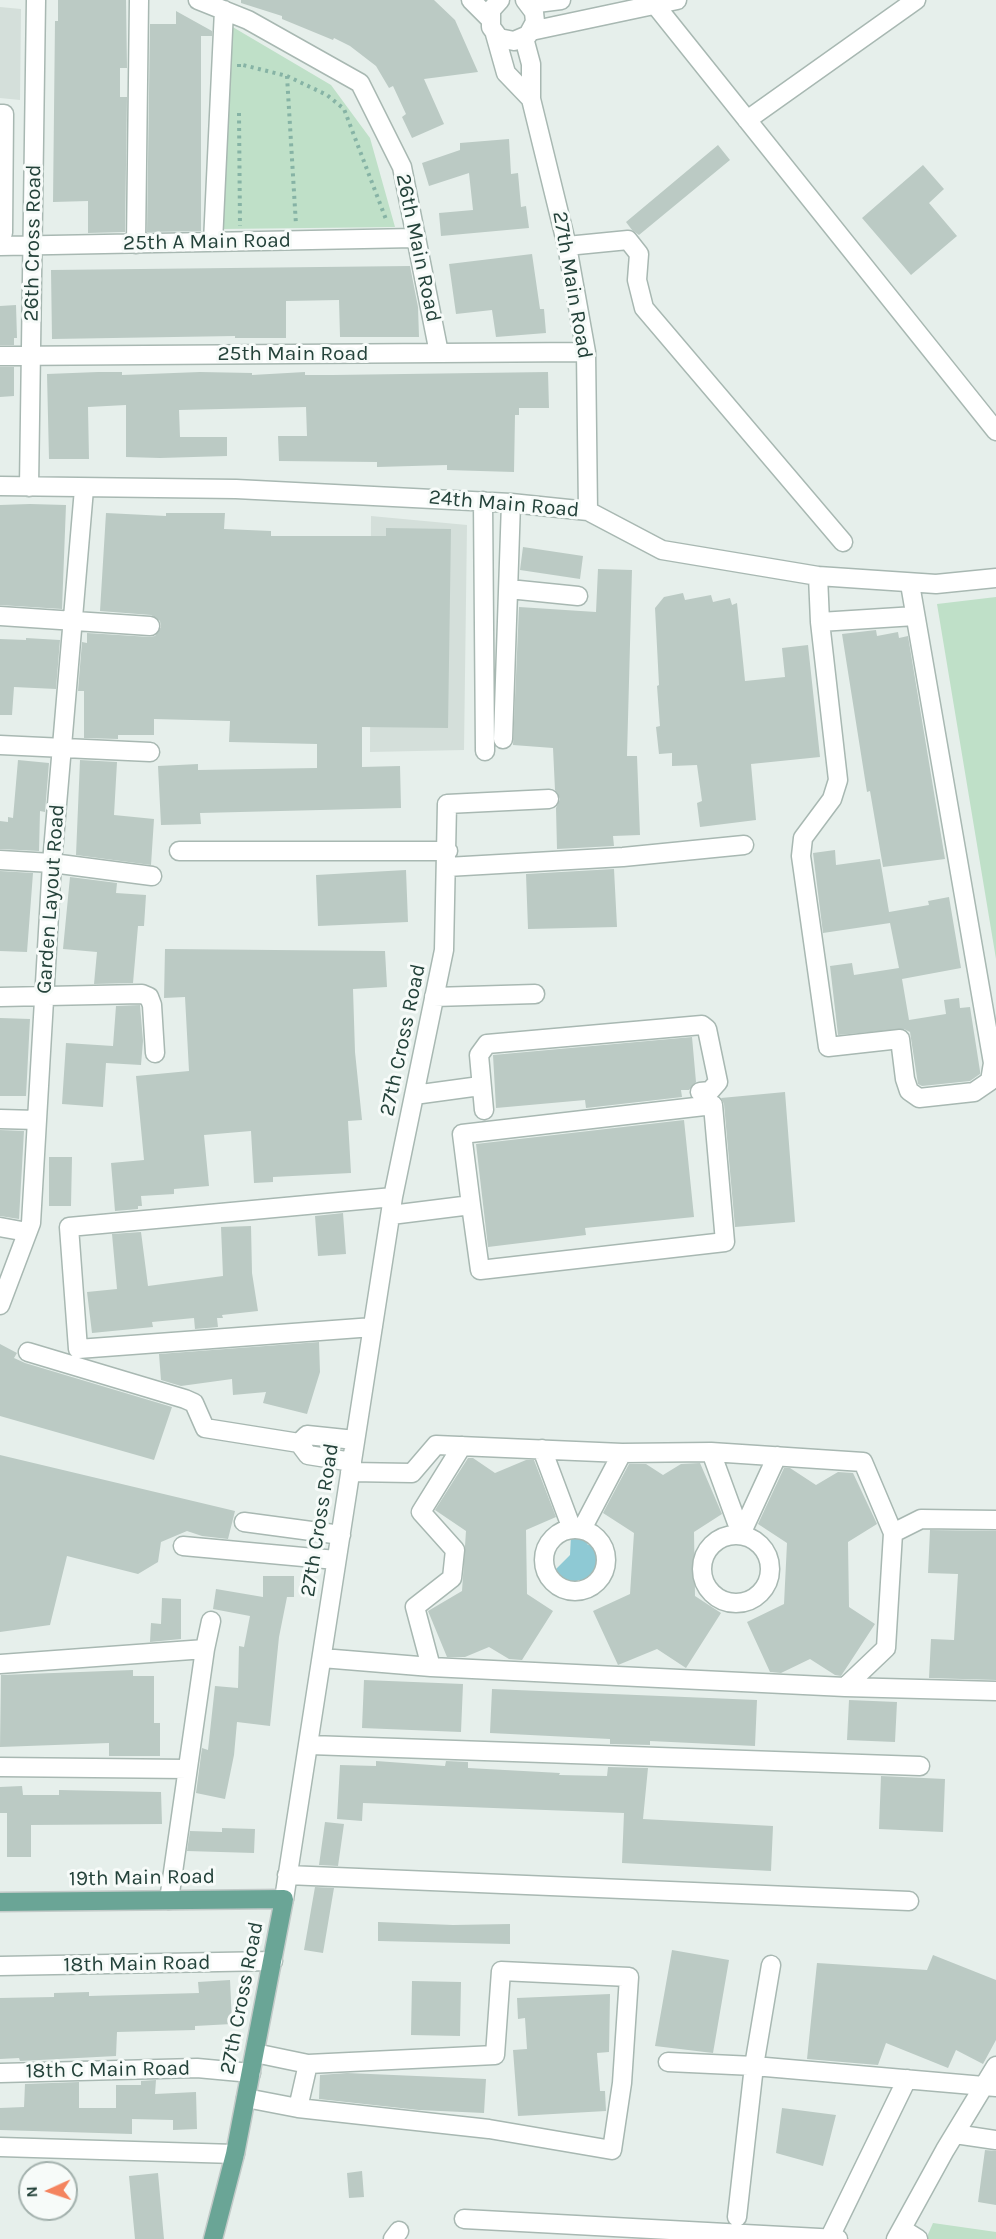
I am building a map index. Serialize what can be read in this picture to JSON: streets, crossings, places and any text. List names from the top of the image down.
{
  "streets": {
    "main road": ["27th Cross Road", "19th Main Road"],
    "street": [
      "25th A Main Road",
      "26th Cross Road",
      "26th Main Road",
      "27th Main Road",
      "25th Main Road",
      "24th Main Road",
      "Garden Layout Road",
      "18th Main Road",
      "18th C Main Road"
    ]
  },
  "crossings": [
    ["25th A Main Road", "26th Cross Road"],
    ["25th A Main Road", "26th Main Road"],
    ["26th Cross Road", "25th Main Road"],
    ["26th Cross Road", "24th Main Road"],
    ["26th Main Road", "25th Main Road"],
    ["27th Main Road", "25th Main Road"],
    ["27th Main Road", "24th Main Road"],
    ["24th Main Road", "Garden Layout Road"],
    ["27th Cross Road", "19th Main Road"],
    ["27th Cross Road", "18th Main Road"],
    ["27th Cross Road", "18th C Main Road"]
  ],
  "north": "left"
}
